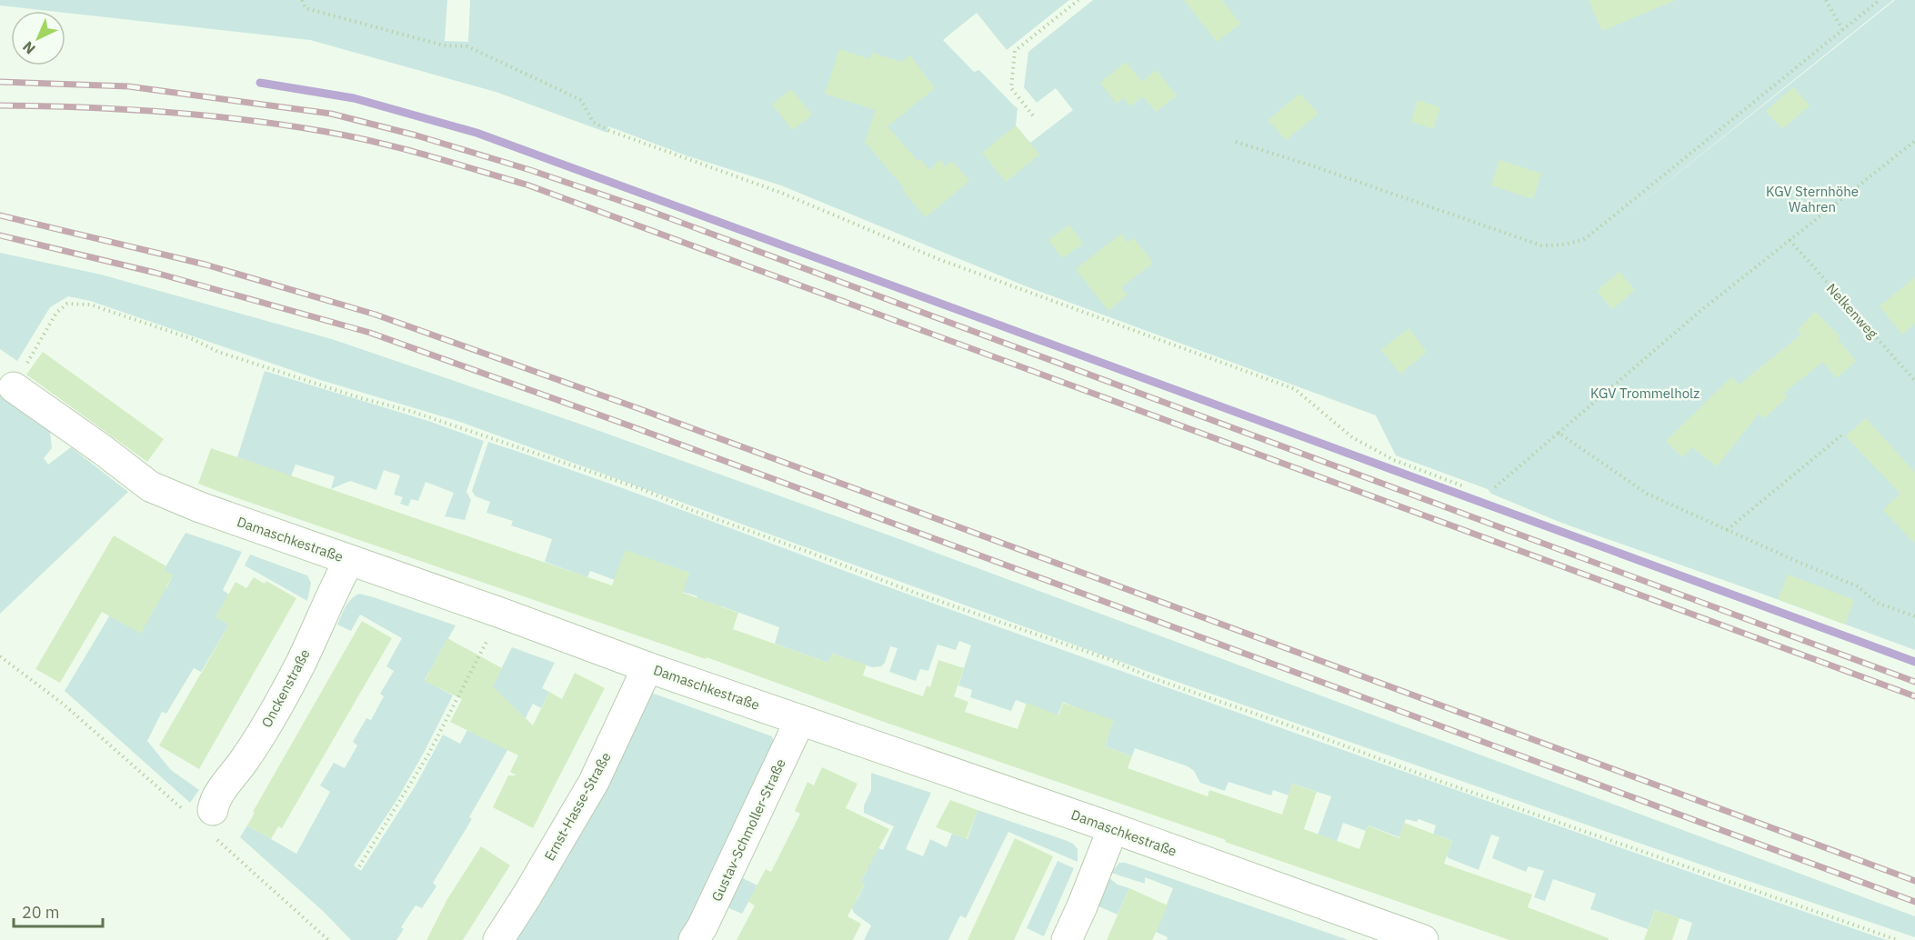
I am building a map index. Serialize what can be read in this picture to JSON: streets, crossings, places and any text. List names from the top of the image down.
{
  "streets": {
    "street": [
      "Damaschkestraße",
      "Onckenstraße",
      "Ernst-Hasse-Straße",
      "Gustav-Schmoller-Straße"
    ],
    "path": ["Nelkenweg"]
  },
  "crossings": [
    ["Damaschkestraße", "Onckenstraße"],
    ["Damaschkestraße", "Ernst-Hasse-Straße"],
    ["Damaschkestraße", "Gustav-Schmoller-Straße"]
  ],
  "parks": ["KGV Sternhöhe Wahren", "KGV Trommelholz"],
  "scale_bar": "20 m",
  "north": "bottom left"
}
